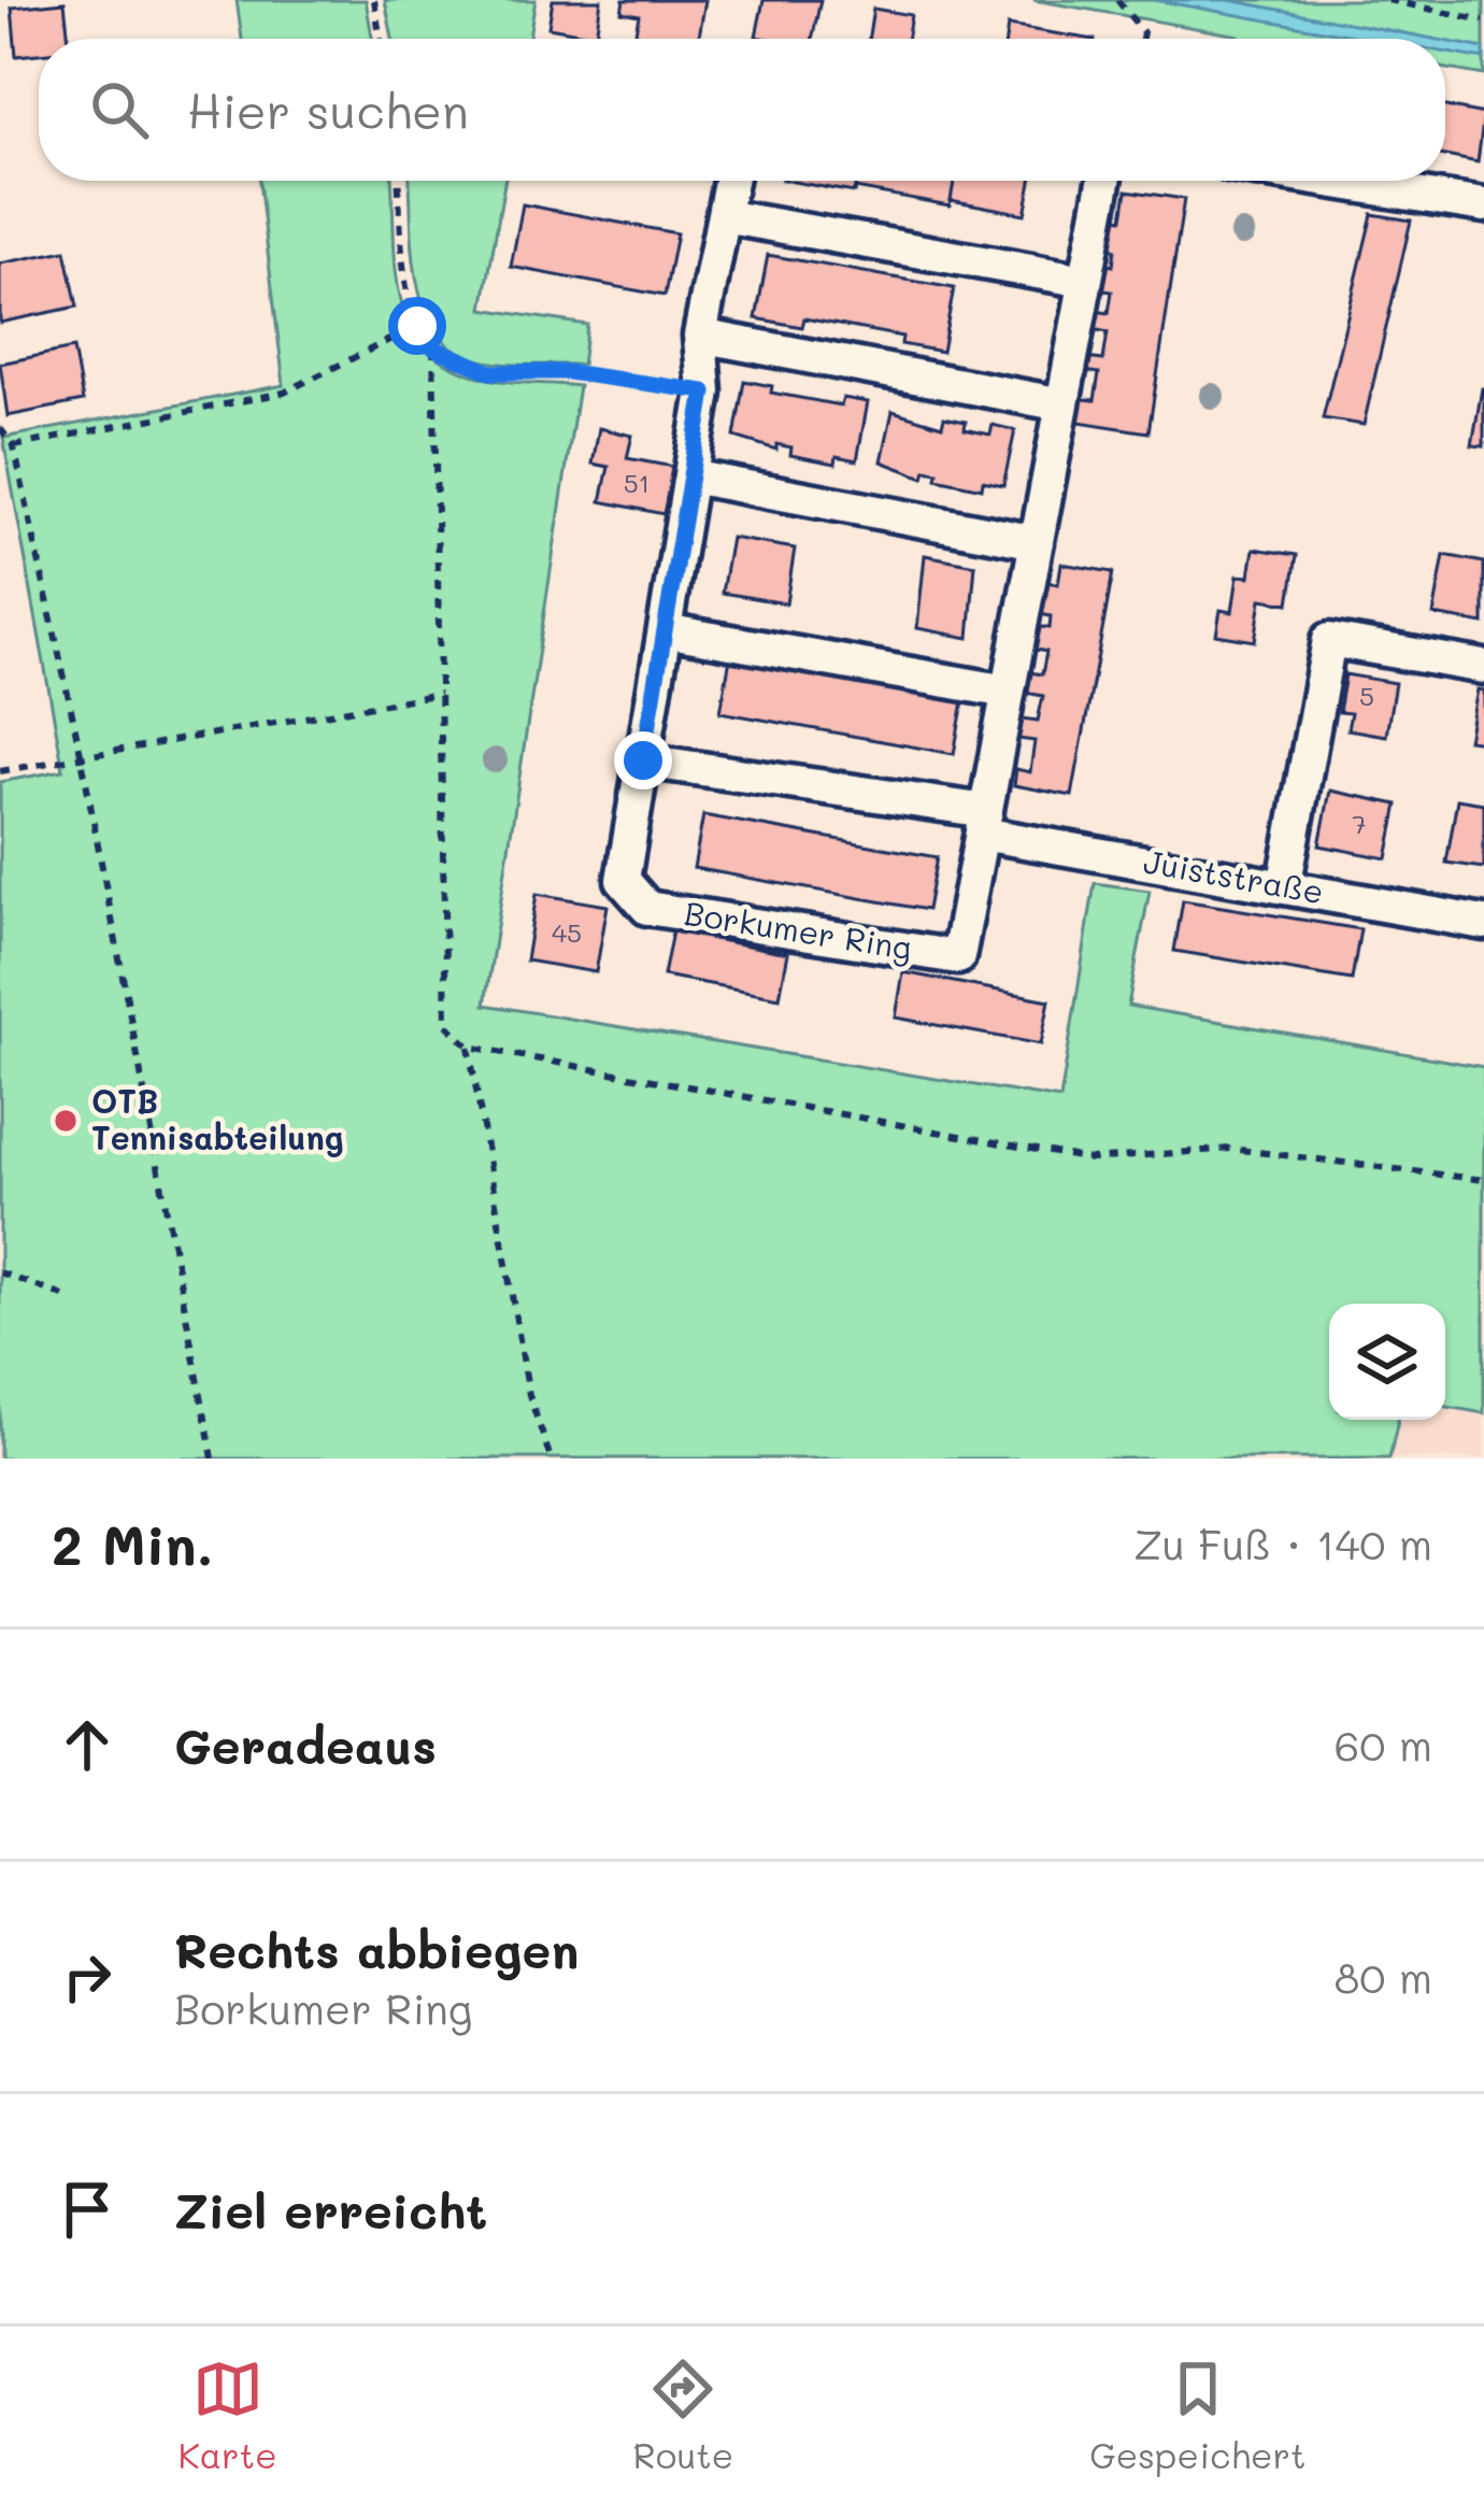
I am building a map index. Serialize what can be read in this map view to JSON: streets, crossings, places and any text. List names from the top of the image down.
{
  "streets": {
    "street": ["Juiststraße", "Borkumer Ring"]
  },
  "crossings": [
    ["Juiststraße", "Borkumer Ring"]
  ],
  "places": ["OTB Tennisabteilung"],
  "house_numbers": [
    "51",
    "5",
    "7",
    "45"
  ],
  "page": {
    "search": "Hier suchen",
    "heading": ["2 Min.", "Zu Fuß · 140 m"],
    "list": [
      ["Geradeaus", "60 m"],
      ["Rechts abbiegen", "Borkumer Ring", "80 m"],
      "Ziel erreicht"
    ],
    "nav": ["Karte", "Route", "Gespeichert"]
  }
}
